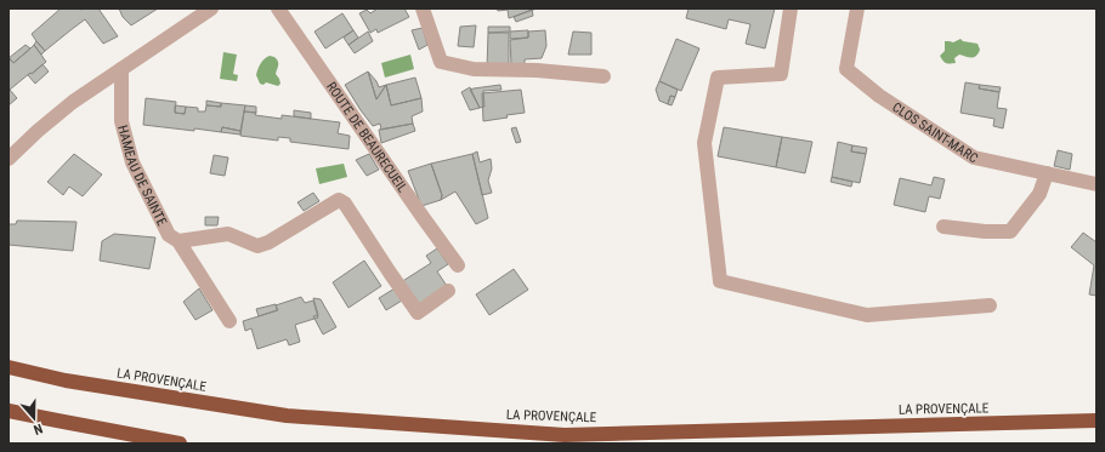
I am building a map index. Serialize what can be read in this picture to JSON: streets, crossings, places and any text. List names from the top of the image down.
{
  "streets": {
    "highway": ["LA PROVENÇALE"],
    "street": ["CLOS SAINT-MARC", "ROUTE DE BEAURECUEIL", "HAMEAU DE SAINTE"]
  },
  "north": "bottom"
}
